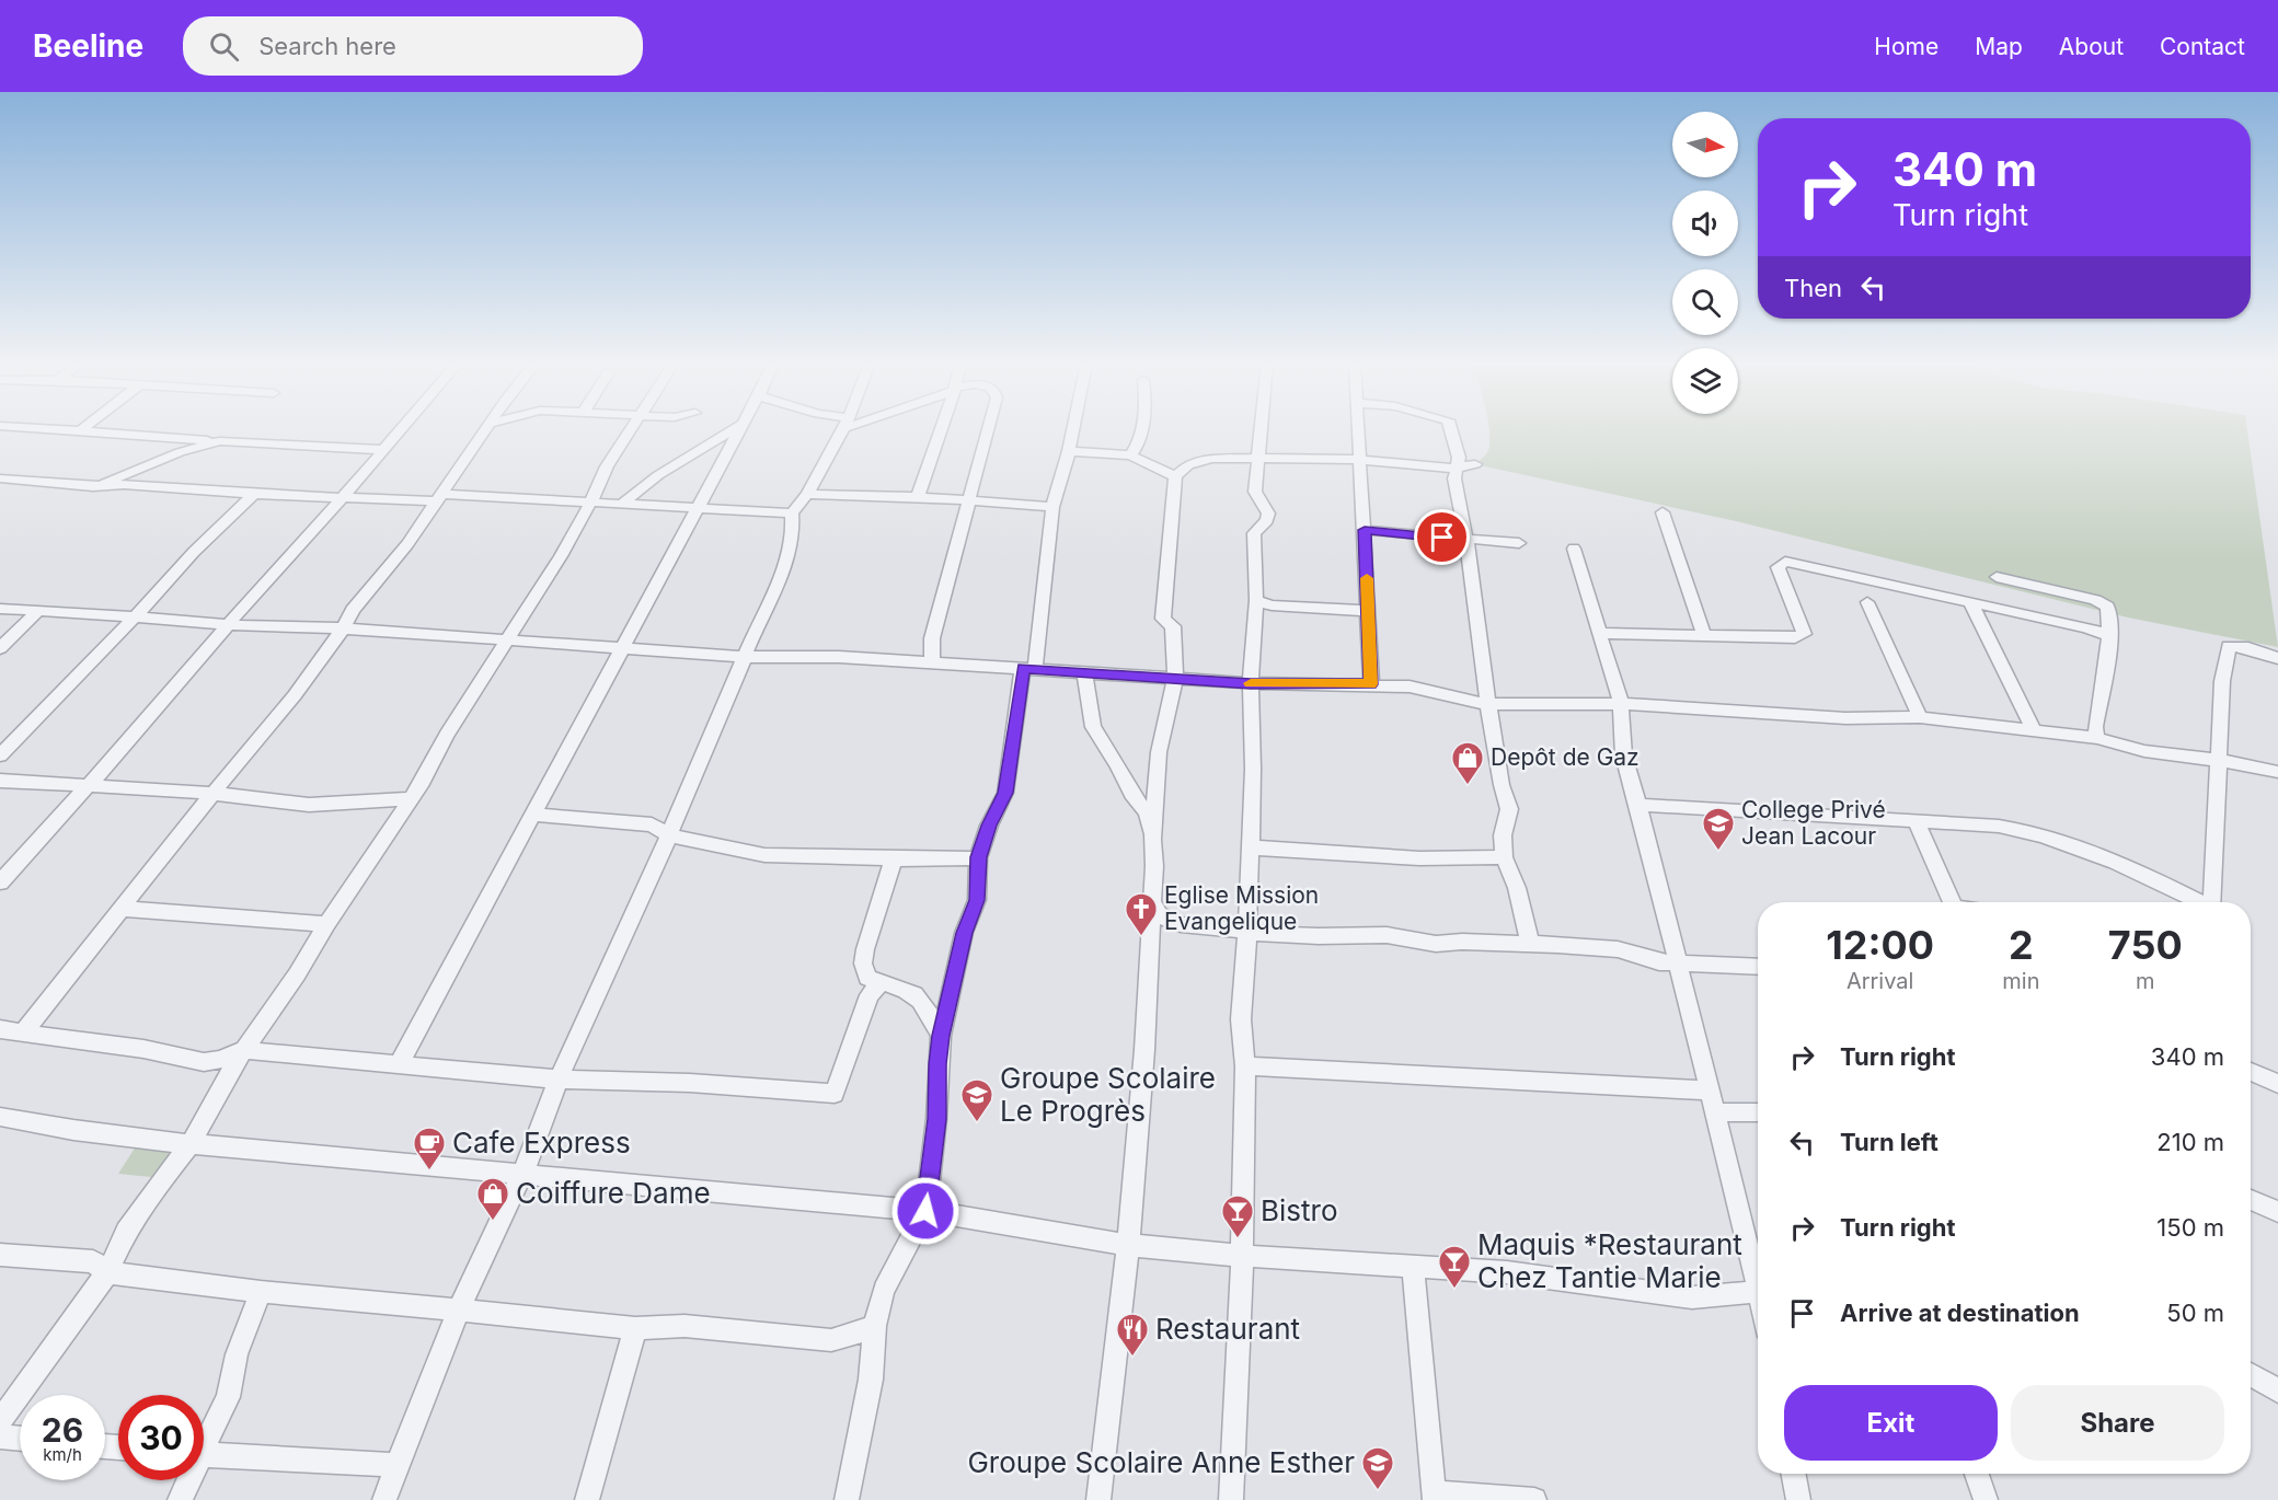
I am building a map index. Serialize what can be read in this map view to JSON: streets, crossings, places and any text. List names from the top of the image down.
{
  "places": {
    "shop": ["Depôt de Gaz", "Coiffure Dame"],
    "school or university": ["College Privé Jean Lacour", "Groupe Scolaire Le Progrès", "Groupe Scolaire Anne Esther"],
    "church": ["Eglise Mission Evangelique"],
    "cafe": ["Cafe Express"],
    "bar": ["Bistro", "Maquis *Restaurant Chez Tantie Marie"],
    "restaurant": ["Restaurant"]
  },
  "north": "right",
  "page": {
    "header": "Beeline",
    "search": "Search here",
    "nav": [
      "Home",
      "Map",
      "About",
      "Contact"
    ],
    "turn": ["340 m", "Turn right"],
    "then": "Then",
    "eta": [
      "12:00",
      "Arrival",
      "2",
      "min",
      "750",
      "m"
    ],
    "list": [
      {
        "name": "Turn right",
        "value": "340 m"
      },
      {
        "name": "Turn left",
        "value": "210 m"
      },
      {
        "name": "Turn right",
        "value": "150 m"
      },
      {
        "name": "Arrive at destination",
        "value": "50 m"
      }
    ],
    "buttons": ["Exit", "Share"],
    "speed": "26 km/h",
    "limit": "30"
  }
}
